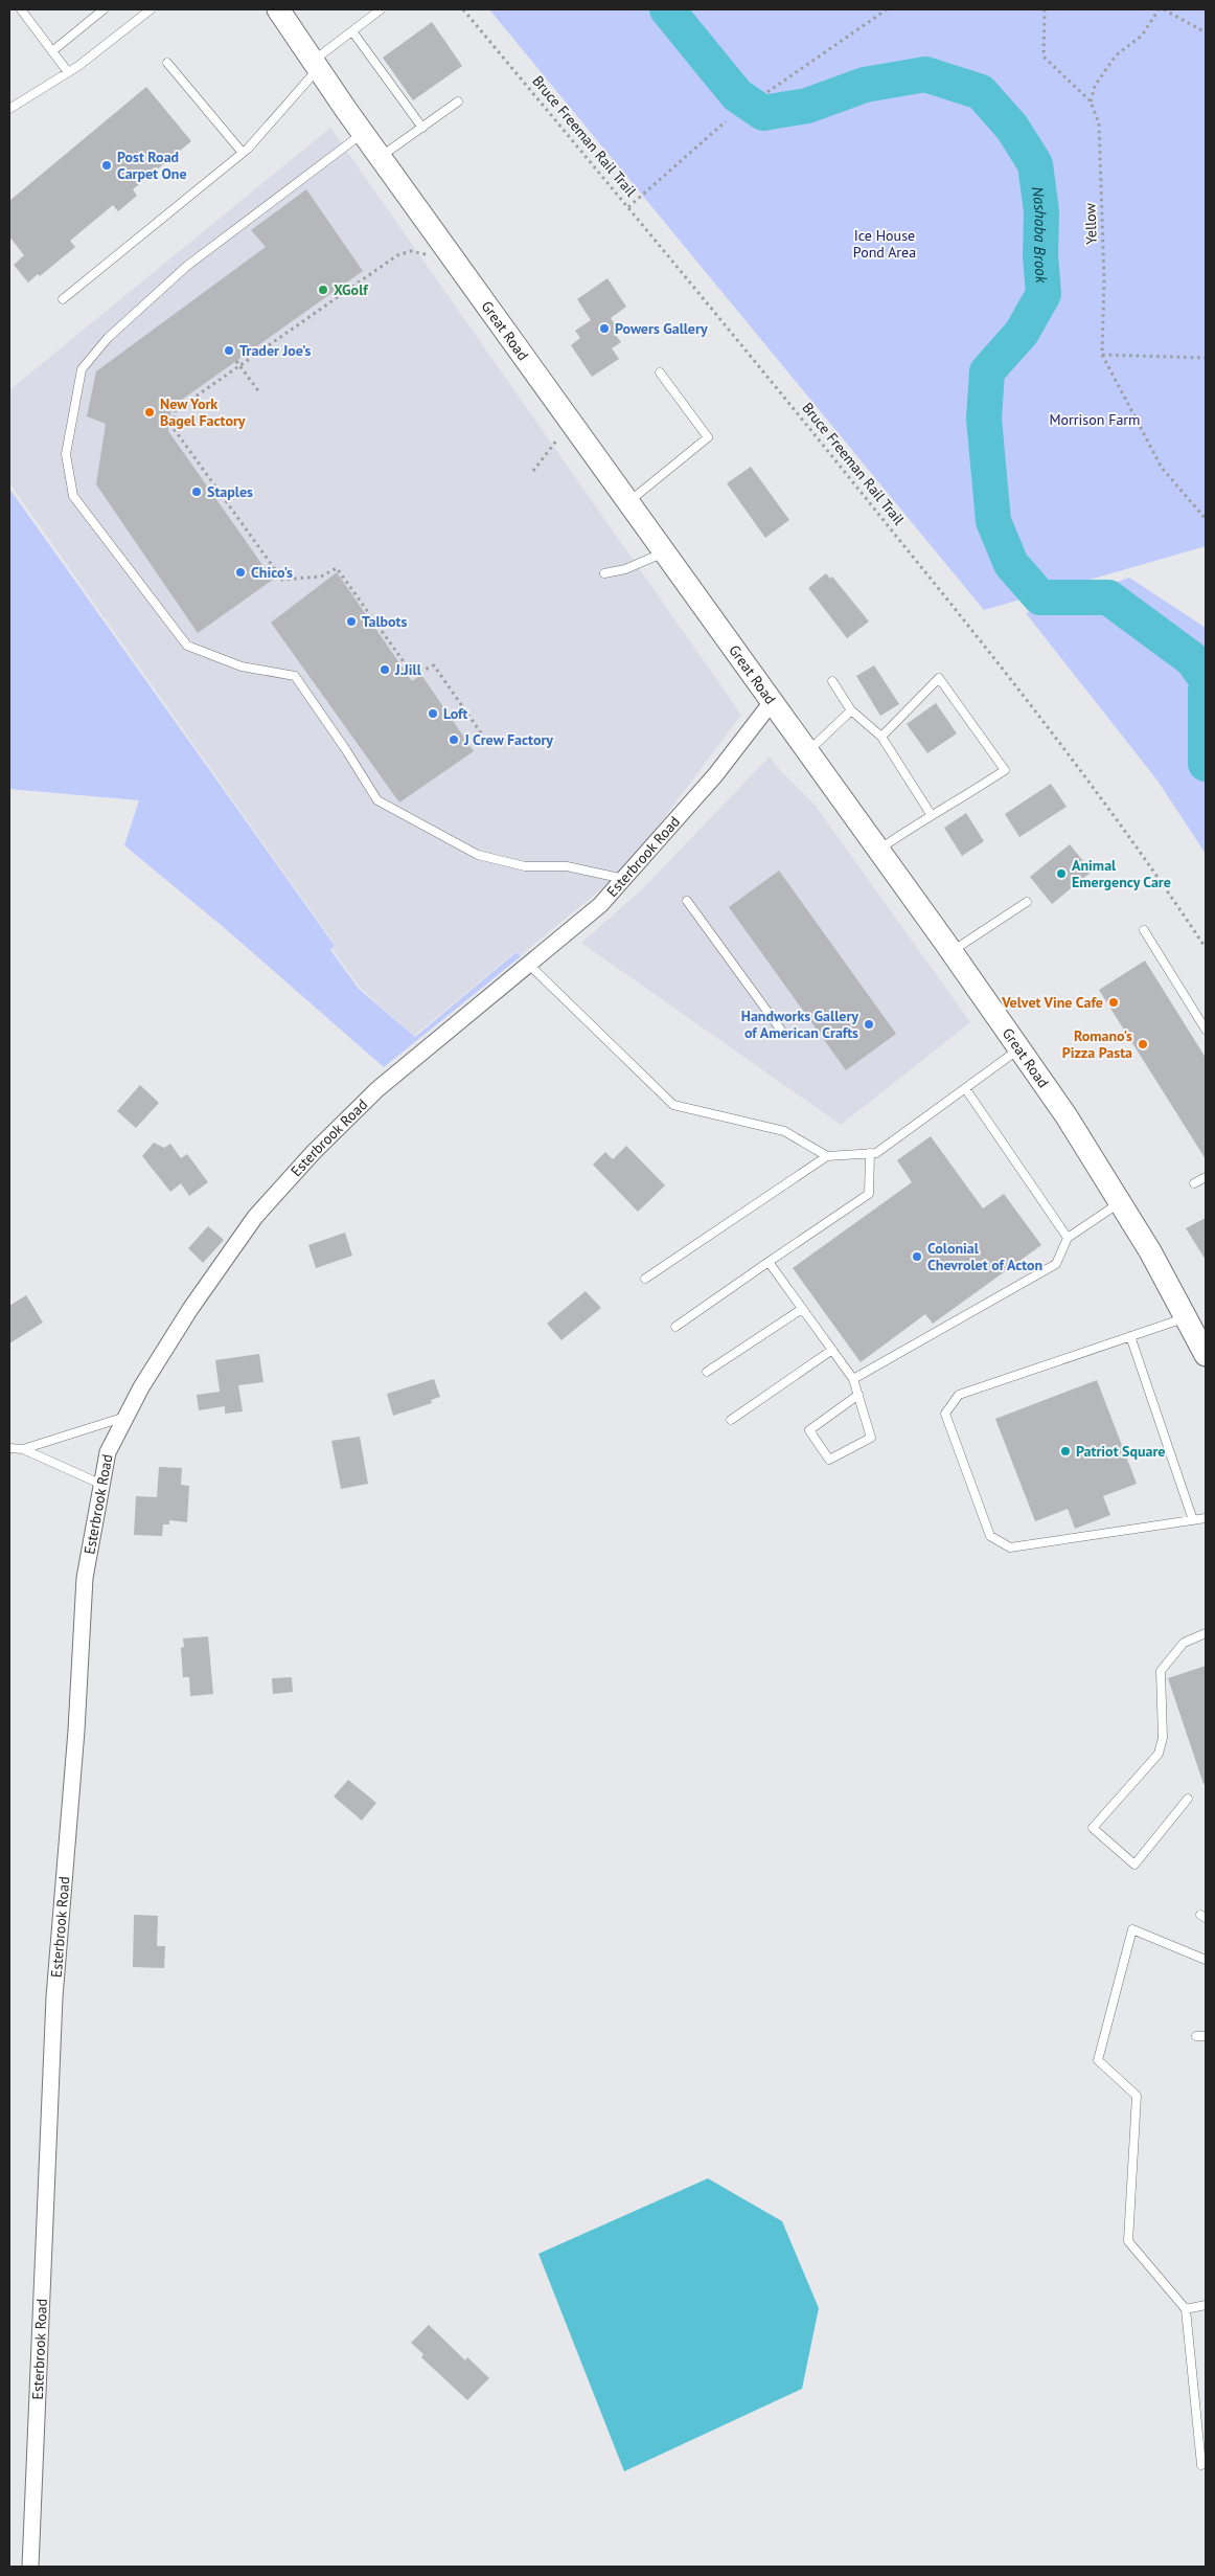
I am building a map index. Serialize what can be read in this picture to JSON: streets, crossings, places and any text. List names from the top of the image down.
{
  "streets": {
    "main road": ["Great Road"],
    "street": ["Esterbrook Road"],
    "path": ["Bruce Freeman Rail Trail", "Yellow"]
  },
  "crossings": [
    ["Great Road", "Esterbrook Road"]
  ],
  "water": ["Nashoba Brook"],
  "parks": ["Ice House Pond Area", "Morrison Farm"],
  "places": [
    "Post Road Carpet One",
    "XGolf",
    "Powers Gallery",
    "Trader Joe's",
    "New York Bagel Factory",
    "Staples",
    "Chico's",
    "Talbots",
    "J.Jill",
    "Loft",
    "J Crew Factory",
    "Animal Emergency Care",
    "Velvet Vine Cafe",
    "Handworks Gallery of American Crafts",
    "Romano's Pizza Pasta",
    "Colonial Chevrolet of Acton",
    "Patriot Square"
  ]
}
